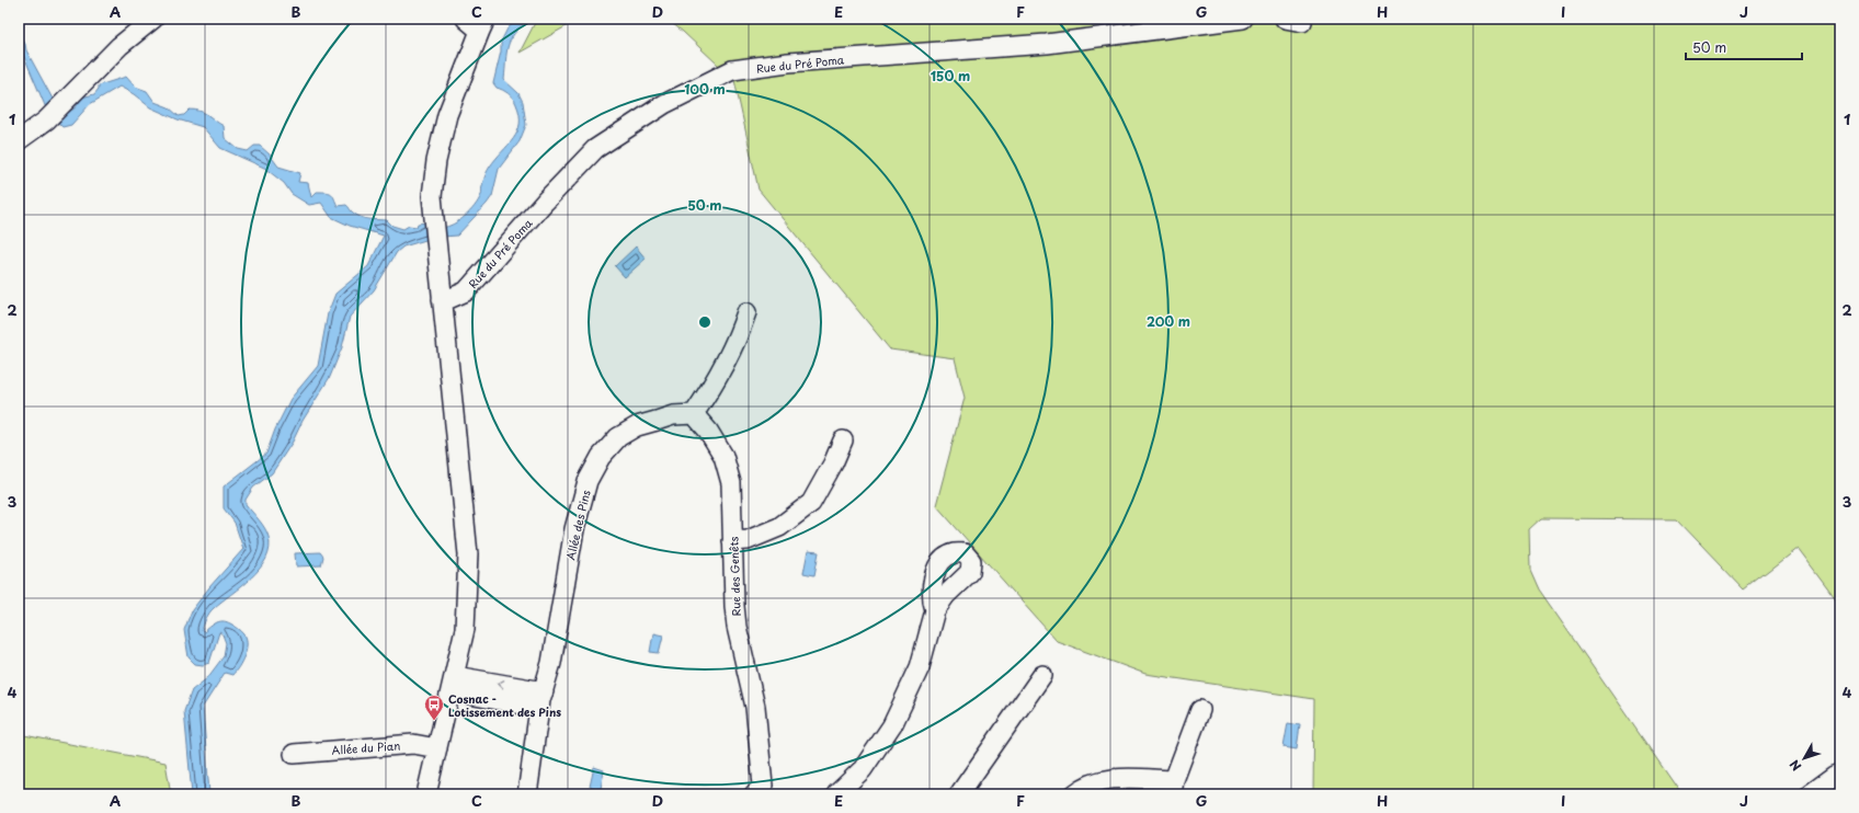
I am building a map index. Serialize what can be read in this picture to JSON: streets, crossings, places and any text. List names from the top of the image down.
{
  "streets": {
    "street": [
      "Rue du Pré Poma",
      "Allée des Pins",
      "Rue des Genêts",
      "Allée du Pian"
    ]
  },
  "crossings": [
    ["Allée des Pins", "Rue des Genêts"]
  ],
  "places": {
    "bus stop": ["Cosnac - Lotissement des Pins"]
  },
  "scale_bar": "50 m",
  "north": "bottom left",
  "grid": {
    "columns": [
      "A",
      "B",
      "C",
      "D",
      "E",
      "F",
      "G",
      "H",
      "I",
      "J"
    ],
    "rows": [
      "1",
      "2",
      "3",
      "4"
    ]
  },
  "rings": [
    "150 m",
    "100 m",
    "50 m",
    "200 m"
  ]
}
